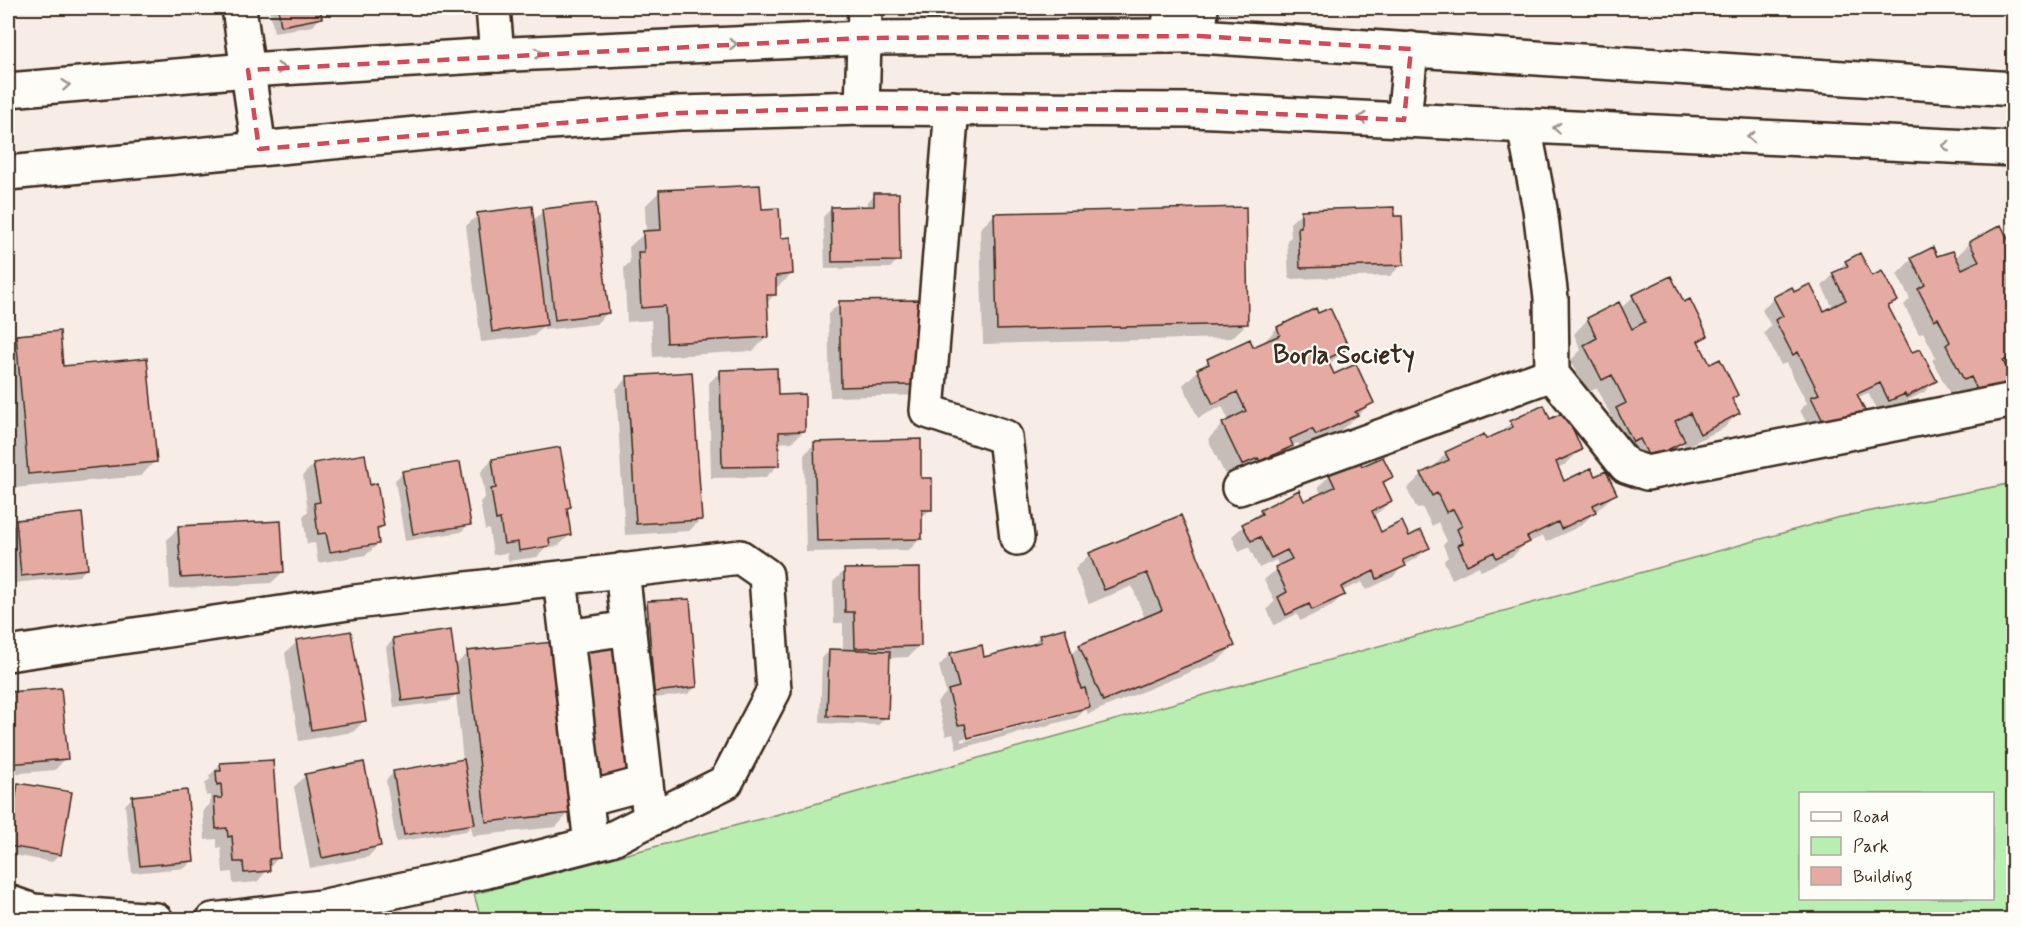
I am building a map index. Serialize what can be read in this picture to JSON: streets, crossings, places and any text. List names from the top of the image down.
{
  "districts": ["Borla Society"],
  "legend": ["Road", "Park", "Building"]
}
